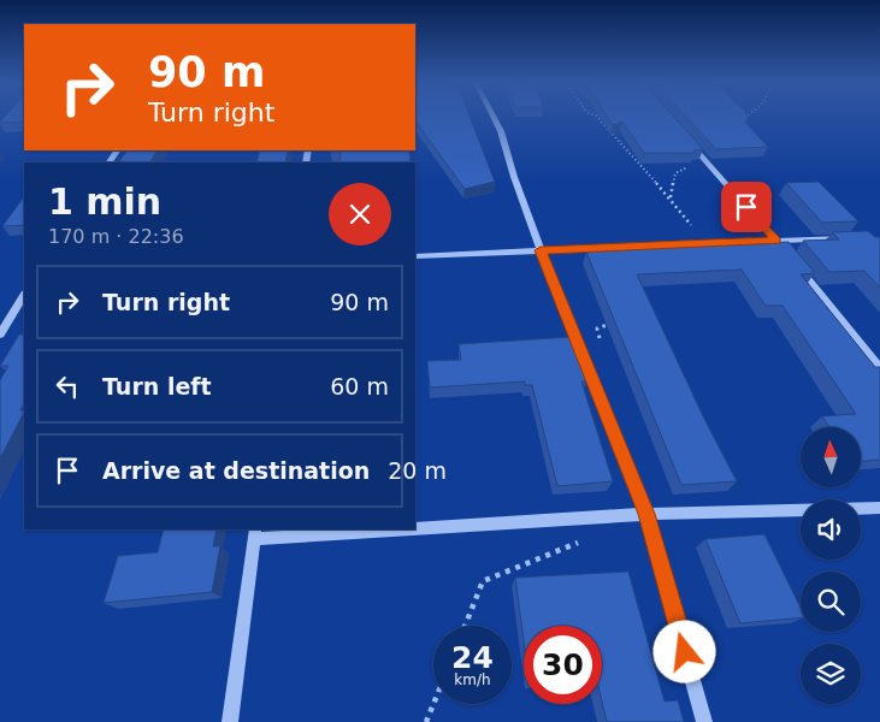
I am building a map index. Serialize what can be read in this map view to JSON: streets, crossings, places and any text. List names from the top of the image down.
{
  "north": "top",
  "page": {
    "turn": ["90 m", "Turn right"],
    "heading": ["1 min", "170 m · 22:36"],
    "list": [
      {
        "name": "Turn right",
        "value": "90 m"
      },
      {
        "name": "Turn left",
        "value": "60 m"
      },
      {
        "name": "Arrive at destination",
        "value": "20 m"
      }
    ],
    "speed": "24 km/h",
    "limit": "30"
  }
}
